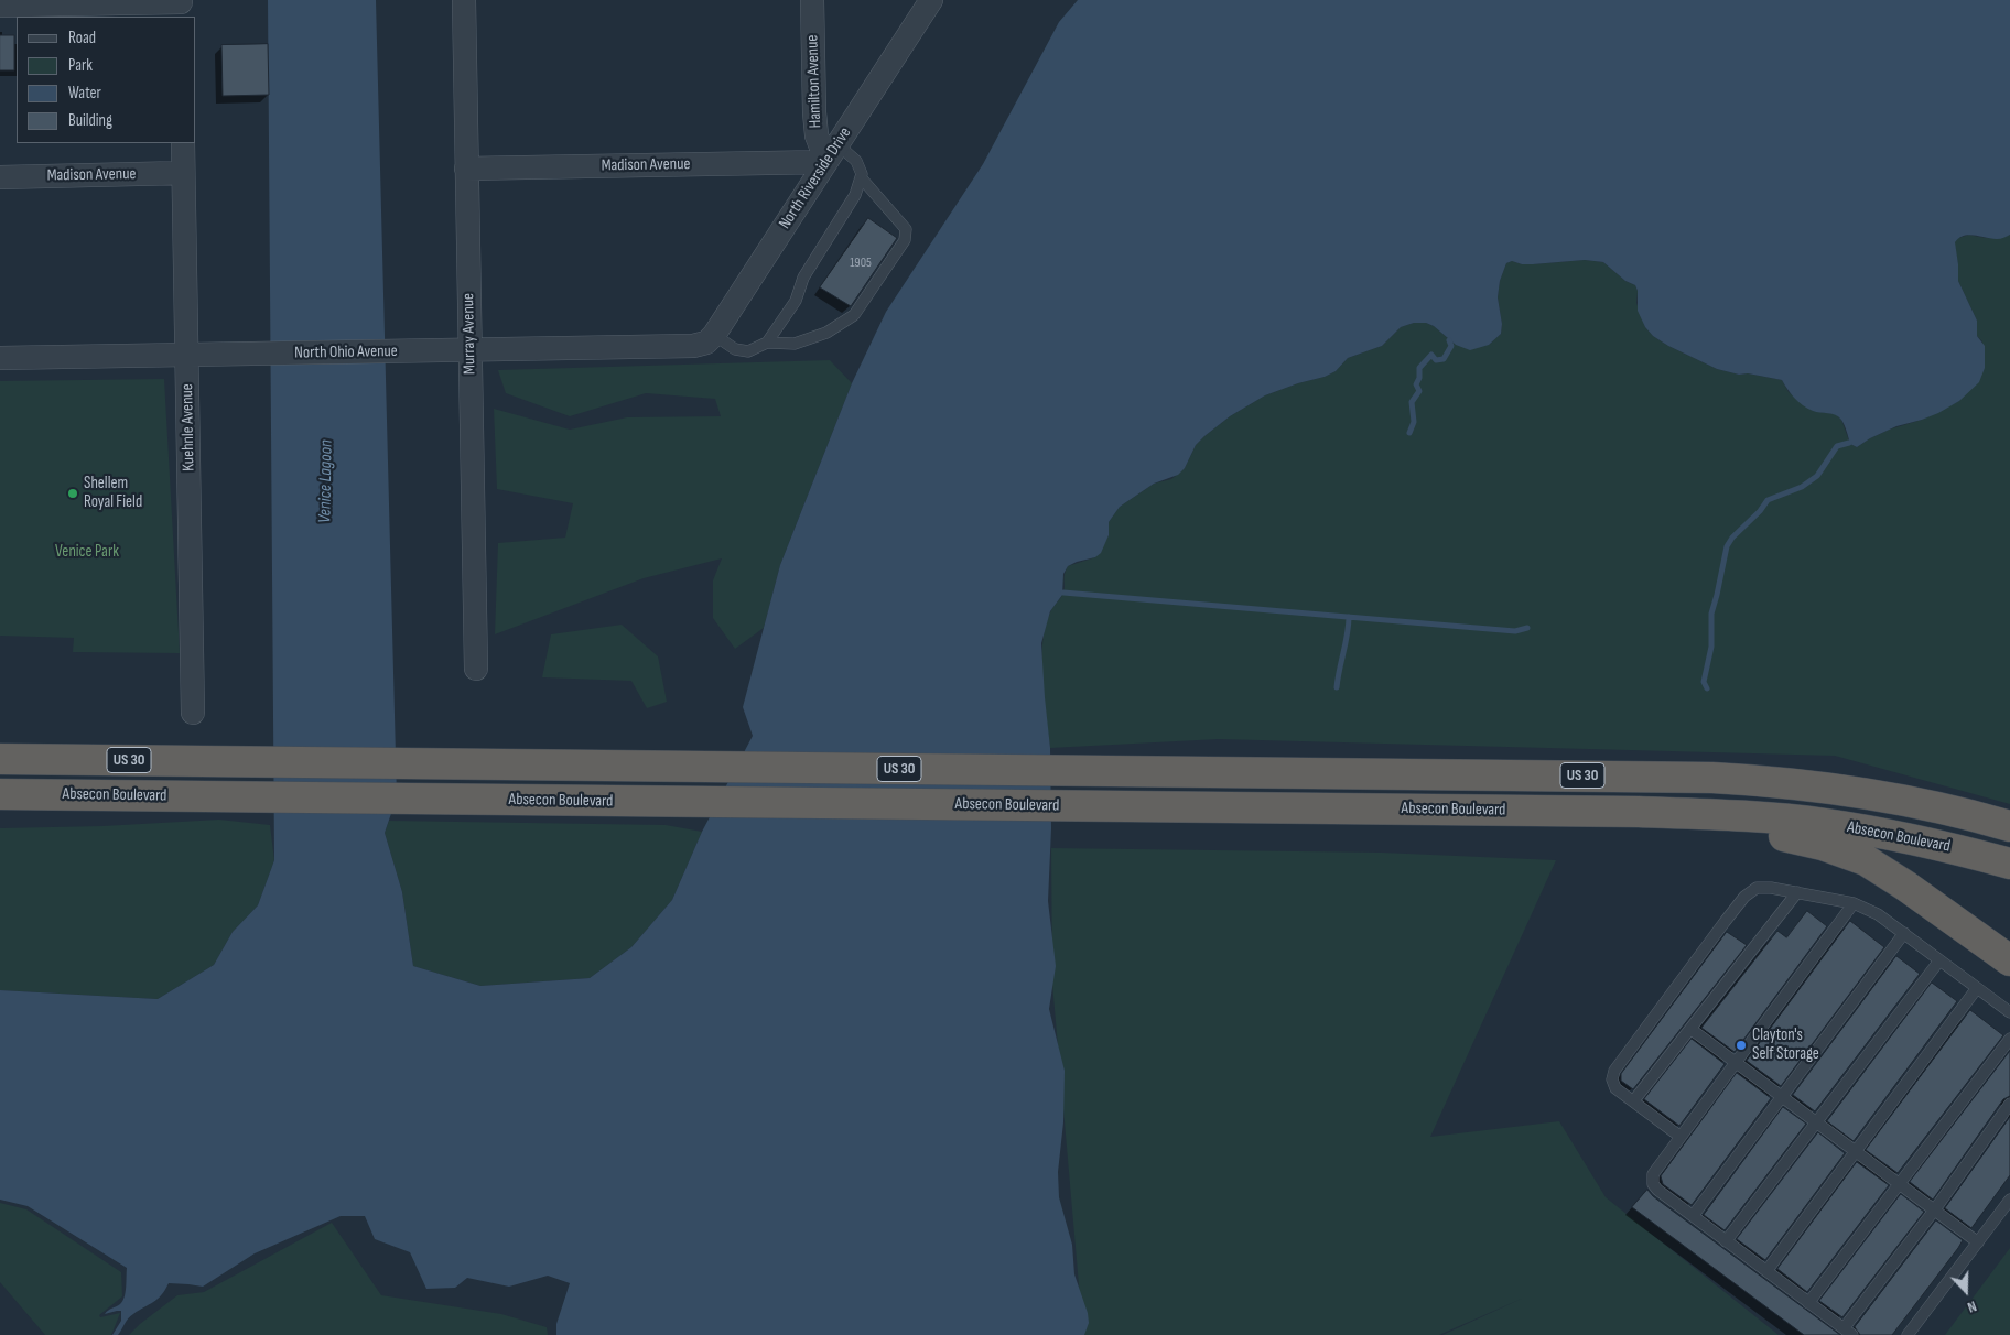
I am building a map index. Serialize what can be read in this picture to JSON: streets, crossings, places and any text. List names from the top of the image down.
{
  "streets": {
    "highway": ["US 30", "Absecon Boulevard"],
    "street": [
      "Hamilton Avenue",
      "Madison Avenue",
      "North Riverside Drive",
      "Murray Avenue",
      "North Ohio Avenue",
      "Kuehnle Avenue"
    ]
  },
  "crossings": [
    ["Hamilton Avenue", "Madison Avenue"],
    ["Hamilton Avenue", "North Riverside Drive"],
    ["Madison Avenue", "North Riverside Drive"],
    ["Madison Avenue", "Murray Avenue"],
    ["Madison Avenue", "Kuehnle Avenue"],
    ["North Riverside Drive", "North Ohio Avenue"],
    ["Murray Avenue", "North Ohio Avenue"],
    ["North Ohio Avenue", "Kuehnle Avenue"]
  ],
  "water": ["Venice Lagoon"],
  "parks": ["Venice Park"],
  "places": ["Shellem Royal Field", "Clayton's Self Storage"],
  "house_numbers": ["1905"],
  "legend": [
    "Road",
    "Park",
    "Water",
    "Building"
  ],
  "north": "bottom"
}
